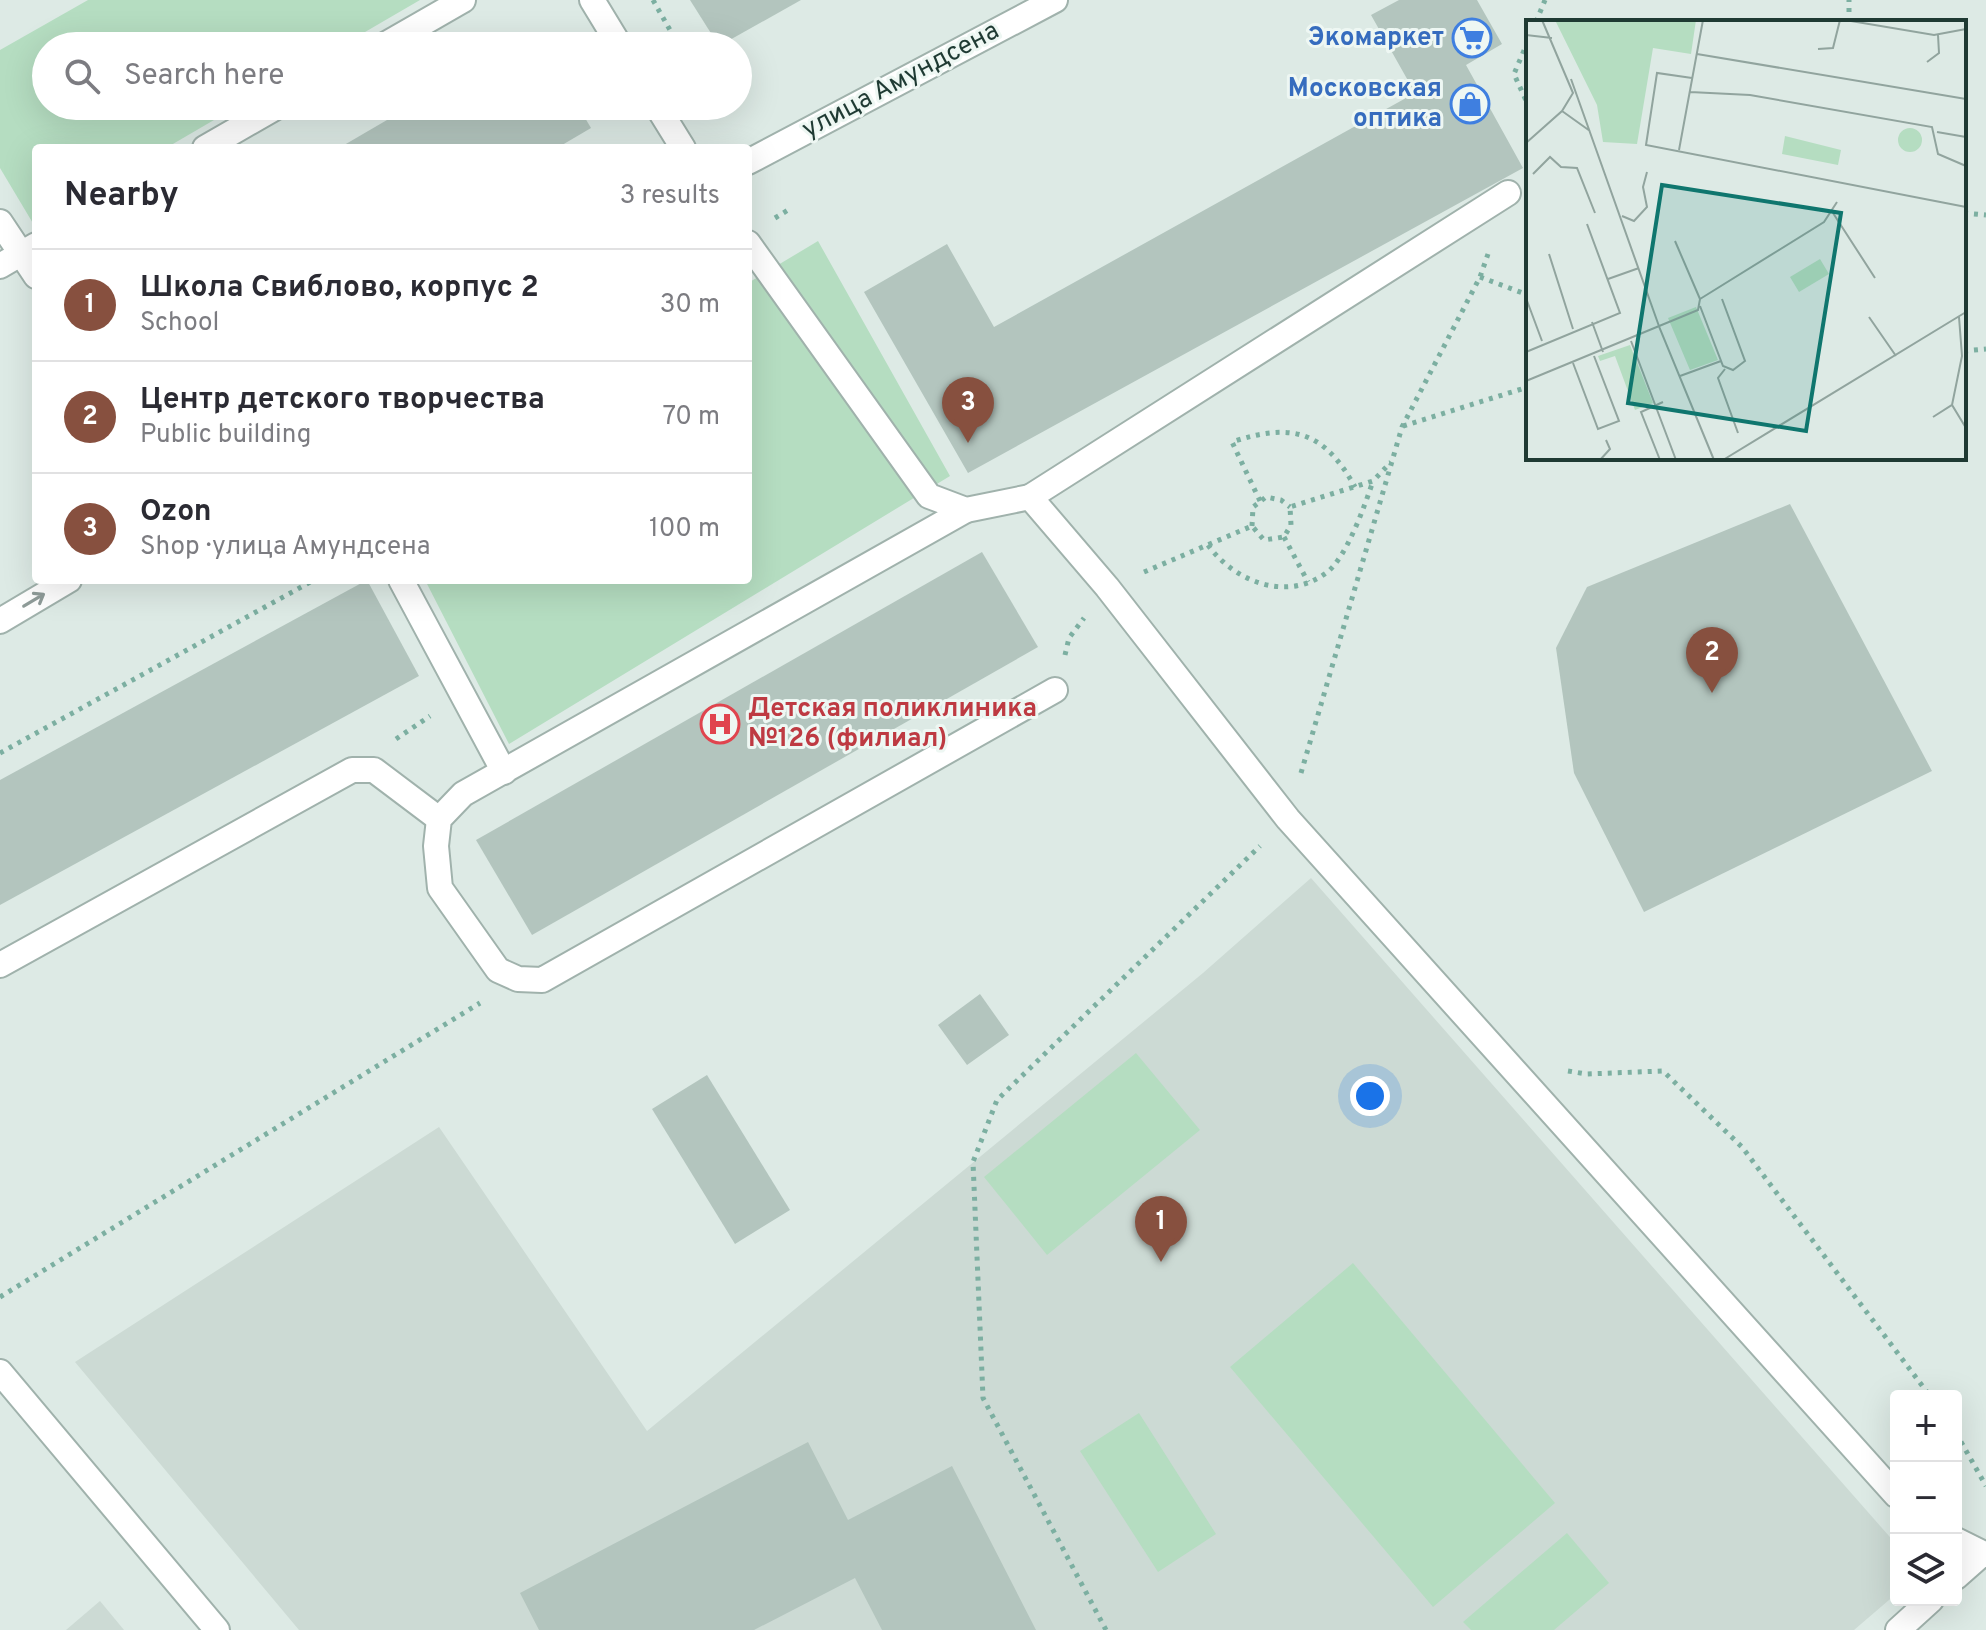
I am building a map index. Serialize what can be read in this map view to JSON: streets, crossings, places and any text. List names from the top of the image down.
{
  "streets": {
    "street": ["улица Амундсена"]
  },
  "places": {
    "supermarket": ["Экомаркет"],
    "shop": ["Московская оптика"],
    "hospital": ["Детская поликлиника №126 (филиал)"]
  },
  "page": {
    "search": "Search here",
    "heading": ["Nearby", "3 results"],
    "list": [
      {
        "mark": "1",
        "name": "Школа Свиблово, корпус 2",
        "note": "School",
        "value": "30 m"
      },
      {
        "mark": "2",
        "name": "Центр детского творчества",
        "note": "Public building",
        "value": "70 m"
      },
      {
        "mark": "3",
        "name": "Ozon",
        "note": "Shop · улица Амундсена",
        "value": "100 m"
      }
    ],
    "pins": ["3", "2", "1"],
    "map_buttons": ["+", "−"]
  }
}
